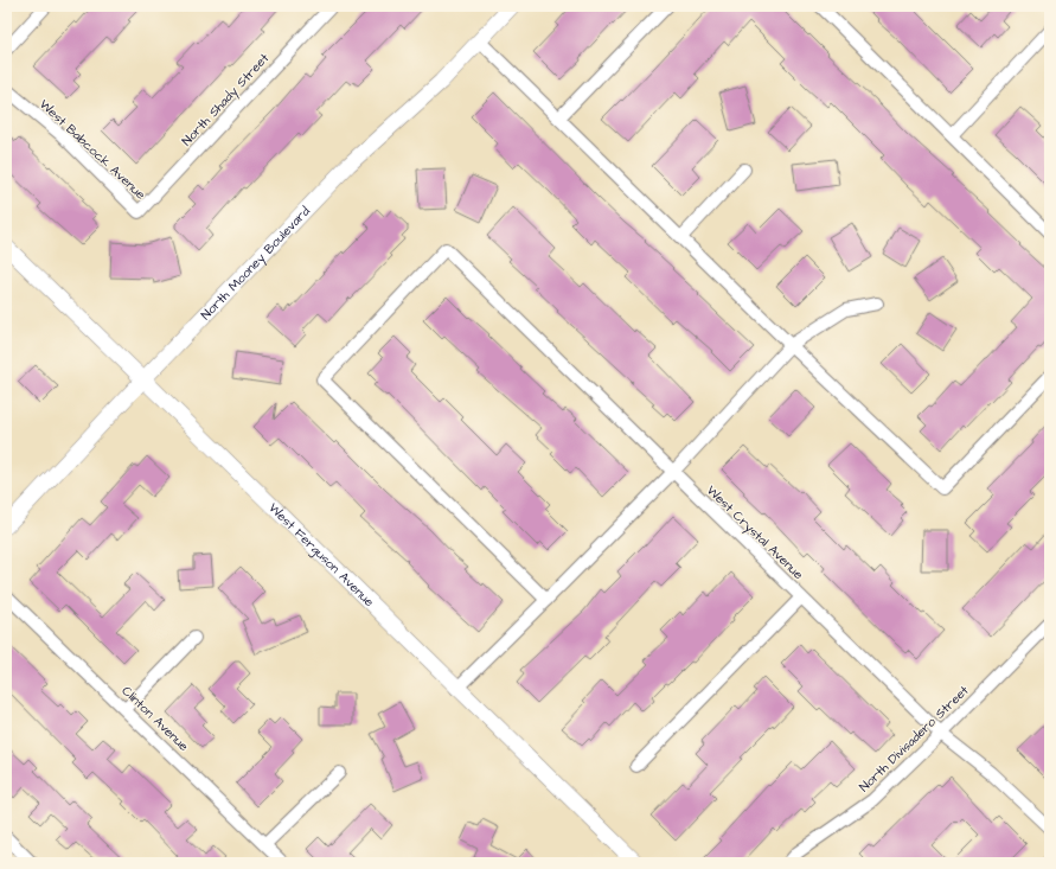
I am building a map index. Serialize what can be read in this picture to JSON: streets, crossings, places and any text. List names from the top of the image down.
{
  "streets": {
    "street": [
      "North Shady Street",
      "West Babcock Avenue",
      "North Mooney Boulevard",
      "West Crystal Avenue",
      "West Ferguson Avenue",
      "Clinton Avenue",
      "North Divisadero Street"
    ]
  },
  "crossings": [
    ["North Shady Street", "West Babcock Avenue"],
    ["North Mooney Boulevard", "West Ferguson Avenue"],
    ["West Crystal Avenue", "North Divisadero Street"]
  ]
}
